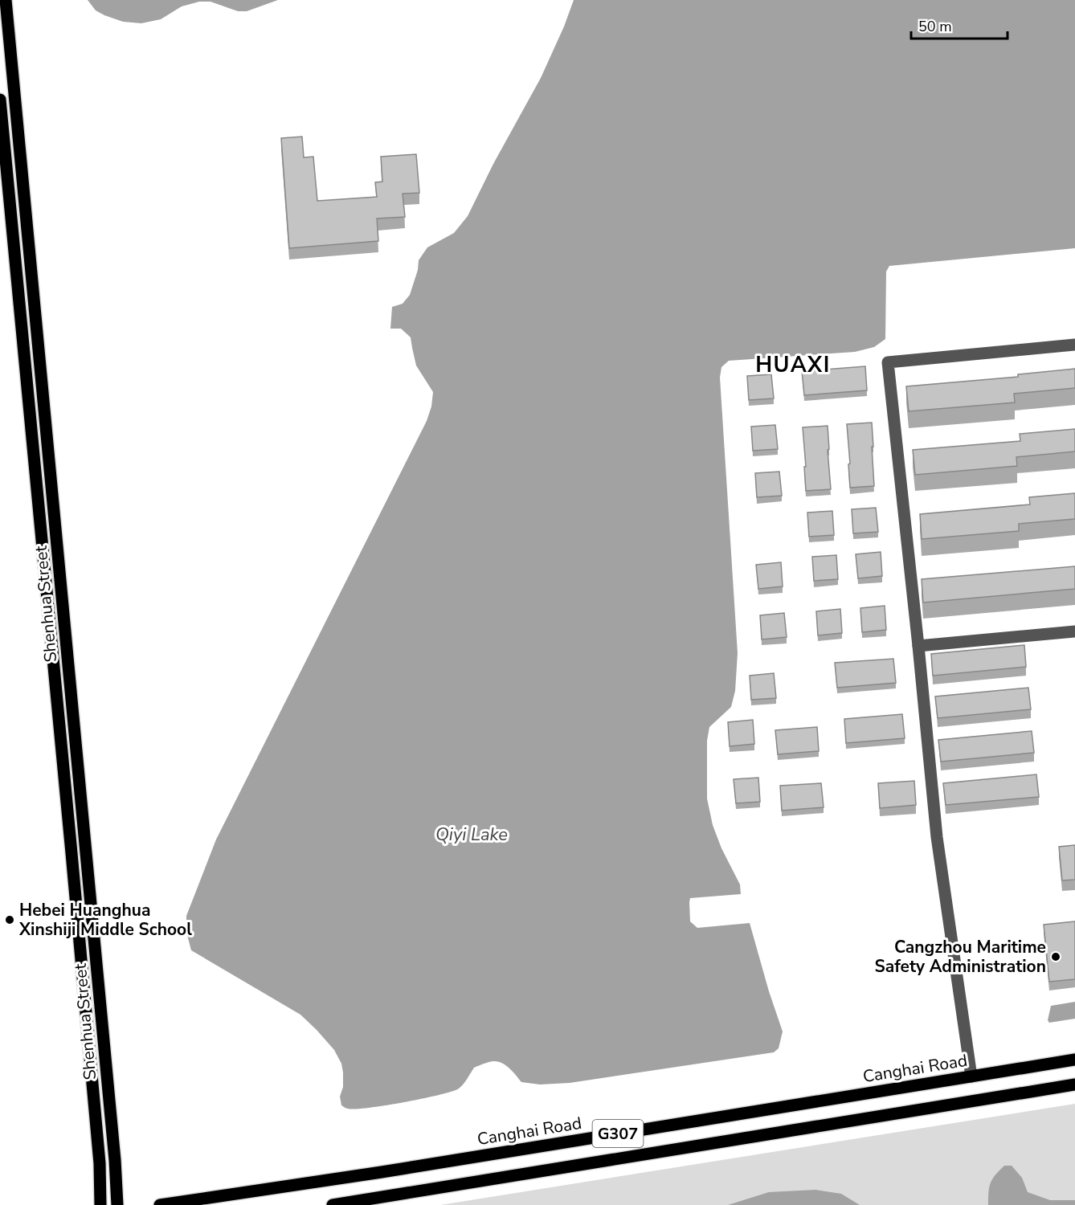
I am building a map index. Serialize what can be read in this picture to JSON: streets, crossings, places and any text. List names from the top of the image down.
{
  "streets": {
    "main road": ["Shenhua Street", "Canghai Road", "G307"]
  },
  "districts": ["HUAXI"],
  "water": ["Qiyi Lake"],
  "places": ["Hebei Huanghua Xinshiji Middle School", "Cangzhou Maritime Safety Administration"],
  "scale_bar": "50 m"
}
